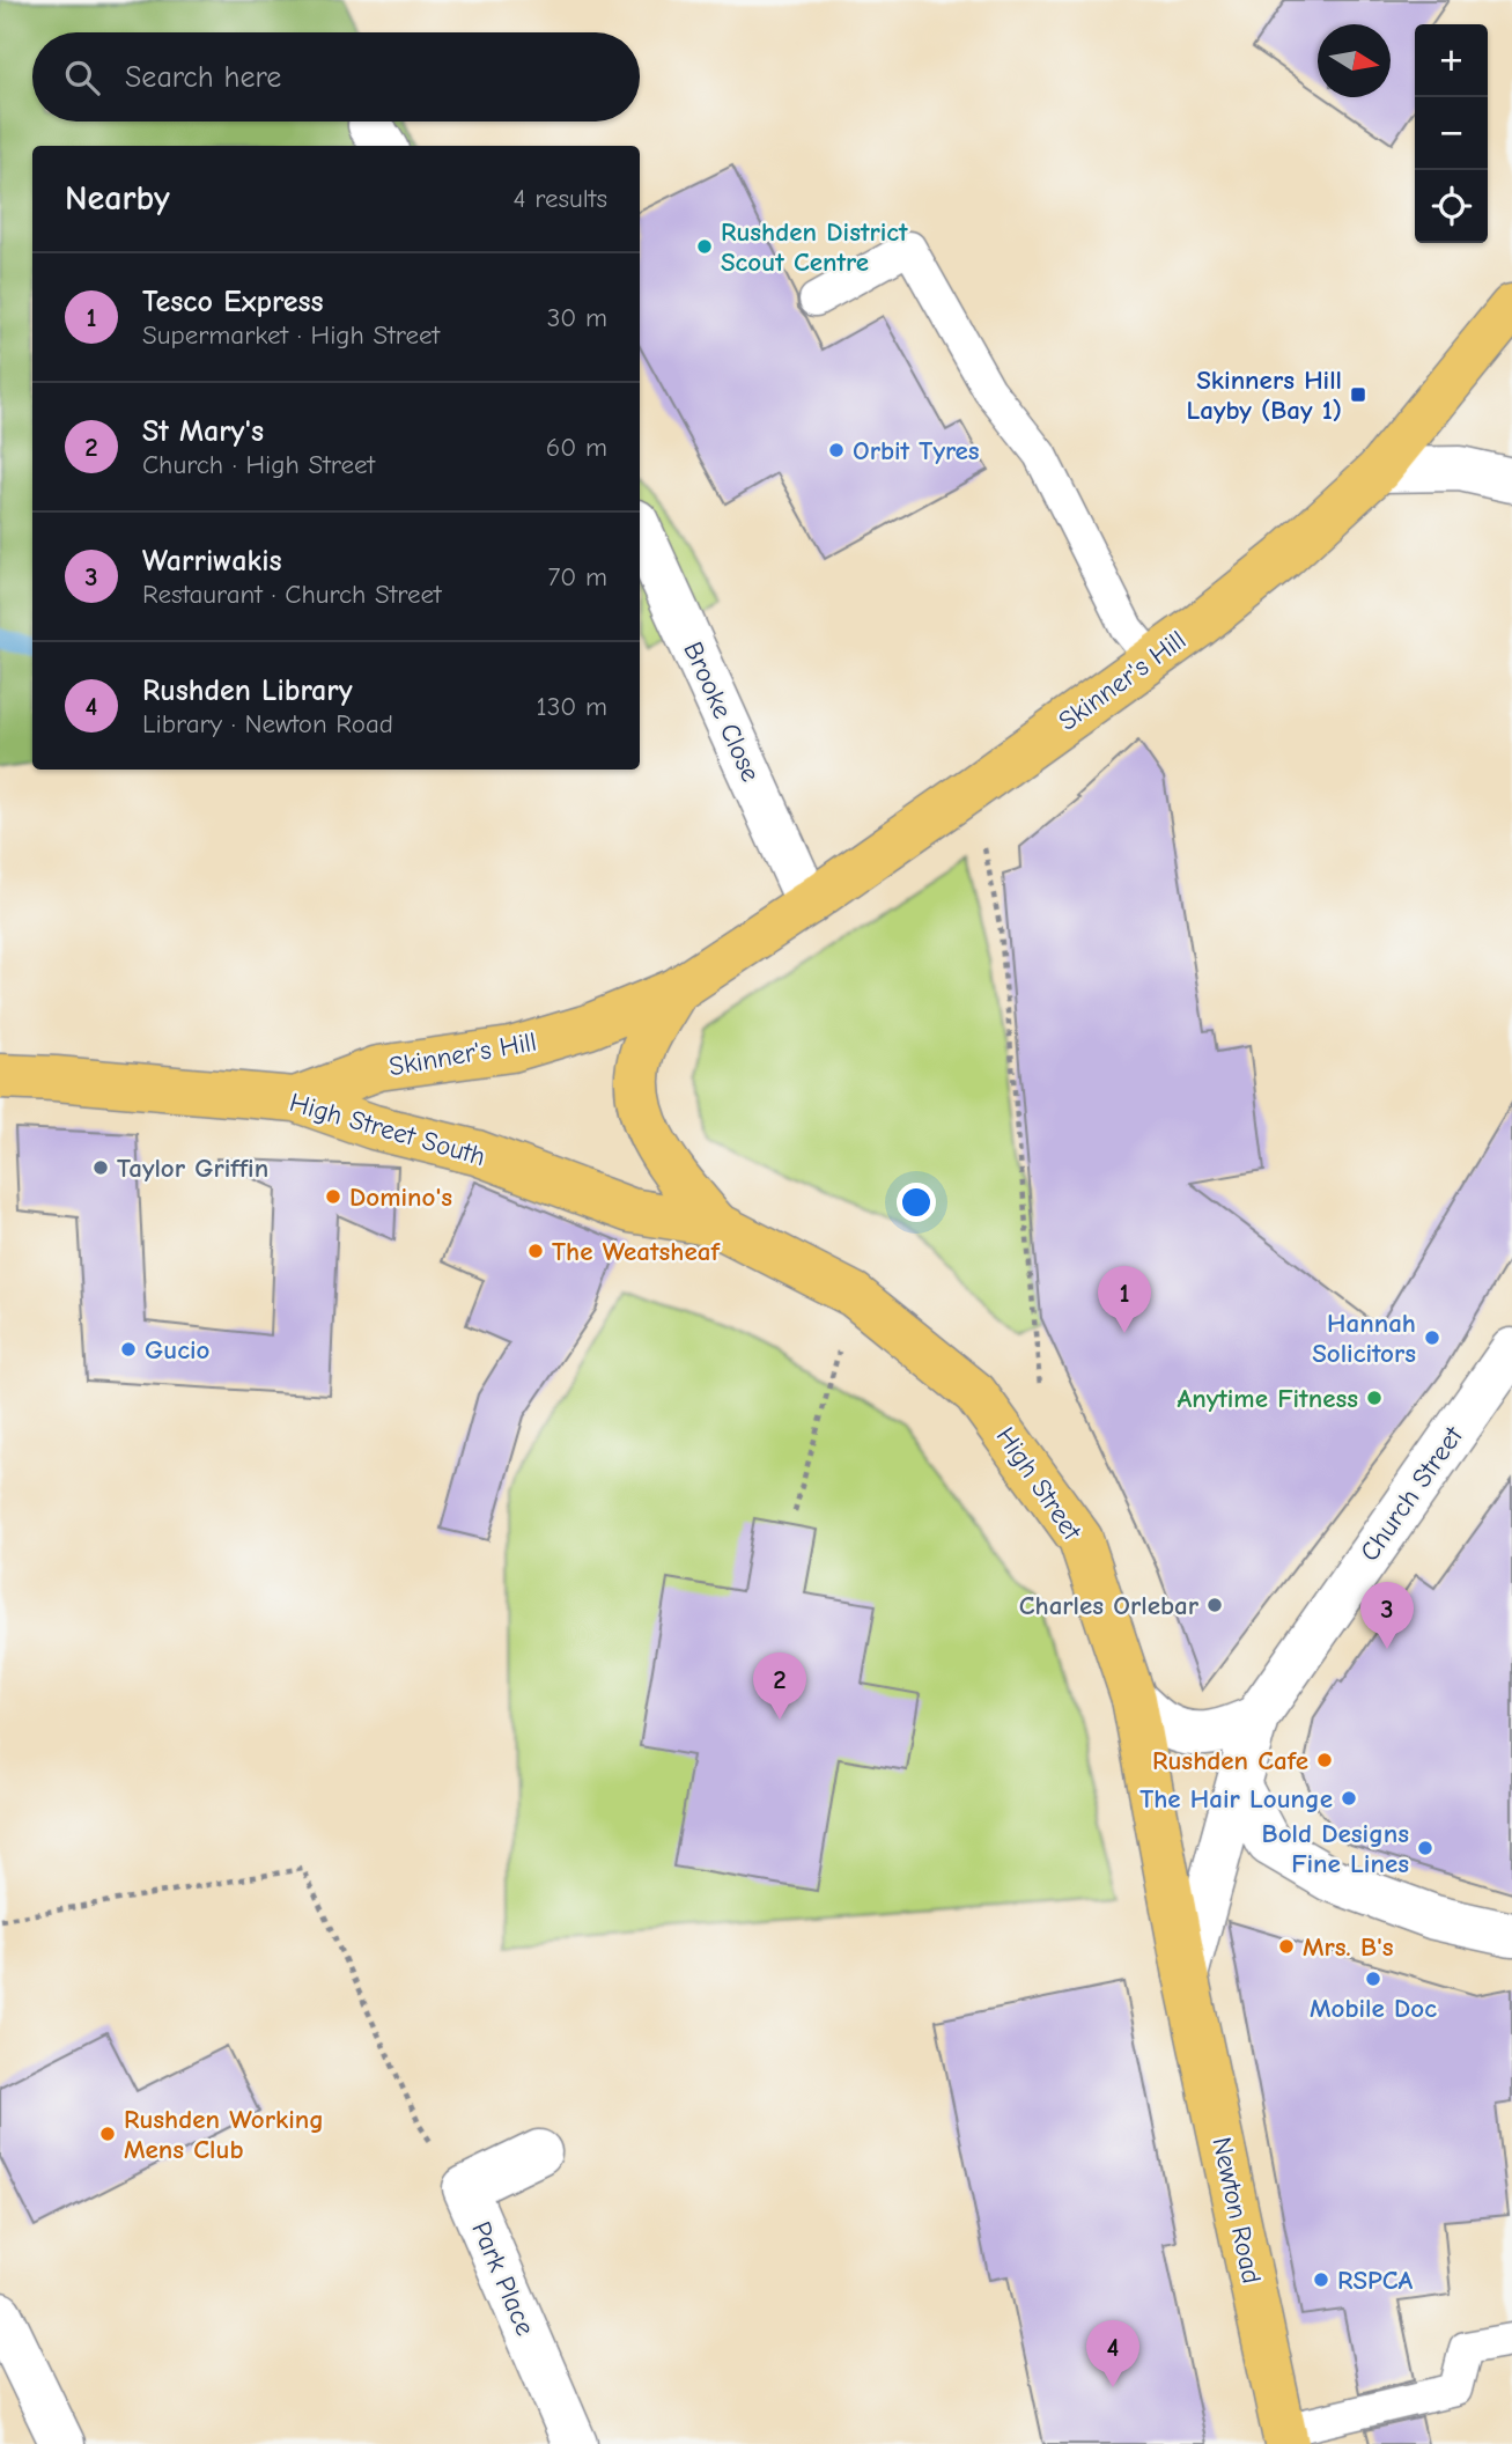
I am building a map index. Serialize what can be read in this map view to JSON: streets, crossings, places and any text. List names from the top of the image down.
{
  "streets": {
    "main road": [
      "Skinner's Hill",
      "High Street South",
      "High Street",
      "Newton Road"
    ],
    "street": ["Brooke Close", "Church Street", "Park Place"]
  },
  "crossings": [
    ["Skinner's Hill", "Brooke Close"],
    ["Skinner's Hill", "High Street South"],
    ["Skinner's Hill", "High Street"],
    ["High Street South", "High Street"],
    ["High Street", "Church Street"],
    ["High Street", "Newton Road"],
    ["Church Street", "Newton Road"]
  ],
  "places": {
    "other": [
      "Rushden District Scout Centre",
      "Orbit Tyres",
      "Taylor Griffin",
      "Domino's",
      "The Weatsheaf",
      "Hannah Solicitors",
      "Gucio",
      "Anytime Fitness",
      "Charles Orlebar",
      "Rushden Cafe",
      "The Hair Lounge",
      "Bold Designs Fine Lines",
      "Mrs. B's",
      "Mobile Doc",
      "Rushden Working Mens Club",
      "RSPCA"
    ],
    "transit": ["Skinners Hill Layby (Bay 1)"]
  },
  "north": "right",
  "page": {
    "map_buttons": ["+", "−"],
    "search": "Search here",
    "heading": ["Nearby", "4 results"],
    "list": [
      {
        "mark": "1",
        "name": "Tesco Express",
        "note": "Supermarket · High Street",
        "value": "30 m"
      },
      {
        "mark": "2",
        "name": "St Mary's",
        "note": "Church · High Street",
        "value": "60 m"
      },
      {
        "mark": "3",
        "name": "Warriwakis",
        "note": "Restaurant · Church Street",
        "value": "70 m"
      },
      {
        "mark": "4",
        "name": "Rushden Library",
        "note": "Library · Newton Road",
        "value": "130 m"
      }
    ],
    "pins": [
      "1",
      "3",
      "2",
      "4"
    ]
  }
}
